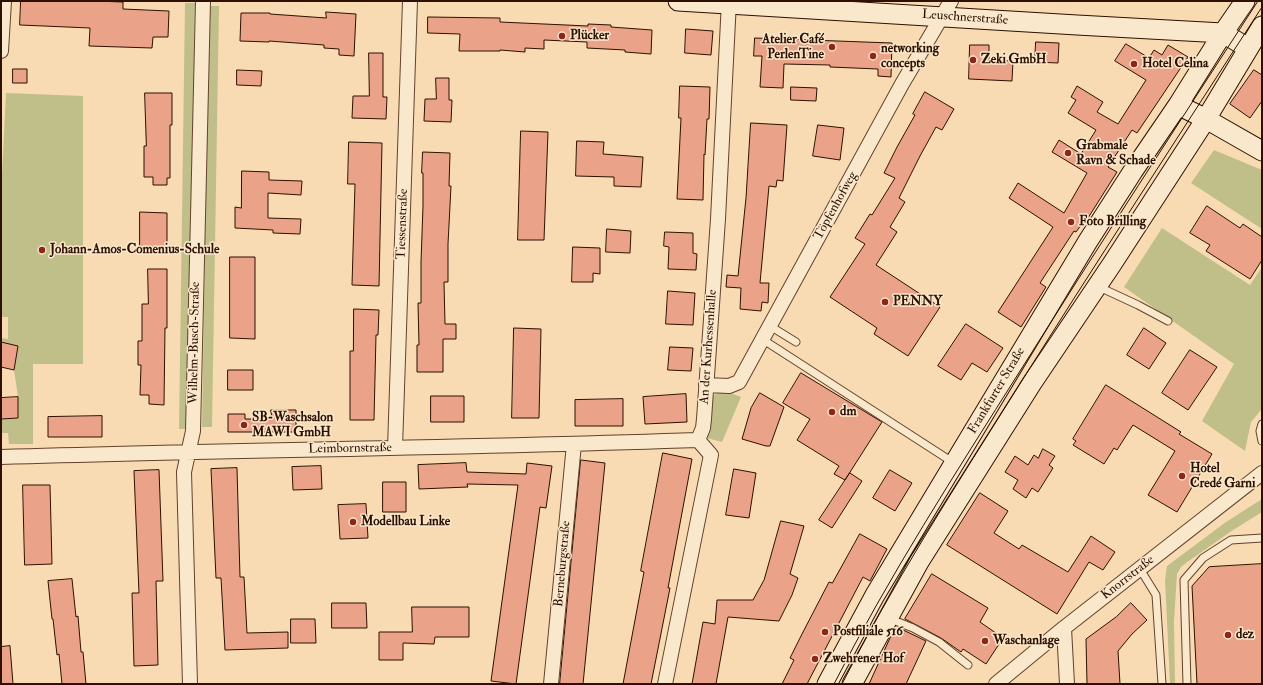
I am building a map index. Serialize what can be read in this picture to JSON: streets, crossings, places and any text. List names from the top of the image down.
{
  "streets": {
    "main road": ["Leuschnerstraße", "Frankfurter Straße"],
    "street": [
      "Töpfenhofweg",
      "Tiessenstraße",
      "Wilhelm-Busch-Straße",
      "An der Kurhessenhalle",
      "Leimbornstraße",
      "Berneburgstraße",
      "Knorrstraße"
    ]
  },
  "crossings": [
    ["Leuschnerstraße", "Töpfenhofweg"],
    ["Leuschnerstraße", "An der Kurhessenhalle"],
    ["Leuschnerstraße", "Frankfurter Straße"],
    ["Töpfenhofweg", "An der Kurhessenhalle"],
    ["Tiessenstraße", "Leimbornstraße"],
    ["Wilhelm-Busch-Straße", "Leimbornstraße"],
    ["An der Kurhessenhalle", "Leimbornstraße"],
    ["Leimbornstraße", "Berneburgstraße"]
  ],
  "places": [
    "Plücker",
    "Atelier Café PerlenTine",
    "networking concepts",
    "Zeki GmbH",
    "Hotel Celina",
    "Grabmale Ravn & Schade",
    "Foto Brilling",
    "Johann-Amos-Comenius-Schule",
    "PENNY",
    "dm",
    "SB-Waschsalon MAWI GmbH",
    "Hotel Credé Garni",
    "Modellbau Linke",
    "Postfiliale 516",
    "dez",
    "Waschanlage",
    "Zwehrener Hof"
  ]
}
